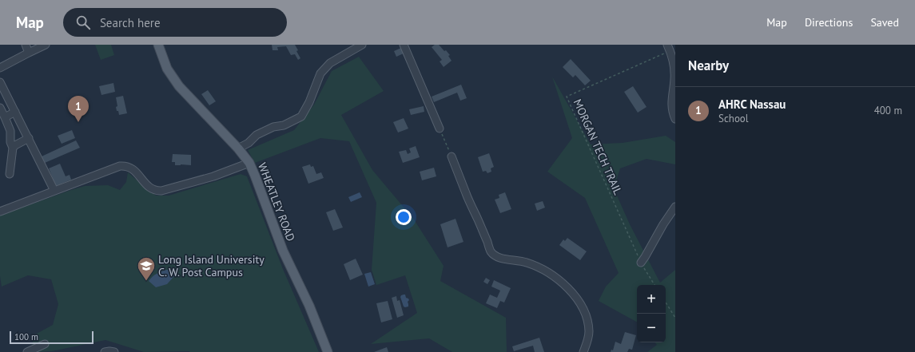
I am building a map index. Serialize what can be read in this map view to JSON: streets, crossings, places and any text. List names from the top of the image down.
{
  "streets": {
    "main road": ["WHEATLEY ROAD"],
    "path": ["MORGAN TECH TRAIL"]
  },
  "places": {
    "school or university": ["Long Island University C. W. Post Campus"]
  },
  "scale_bar": "100 m",
  "page": {
    "header": "Map",
    "search": "Search here",
    "nav": ["Map", "Directions", "Saved"],
    "heading": "Nearby",
    "list": [
      {
        "mark": "1",
        "name": "AHRC Nassau",
        "note": "School",
        "value": "400 m"
      }
    ],
    "pins": "1",
    "map_buttons": ["+", "−"],
    "scale": "100 m"
  }
}
